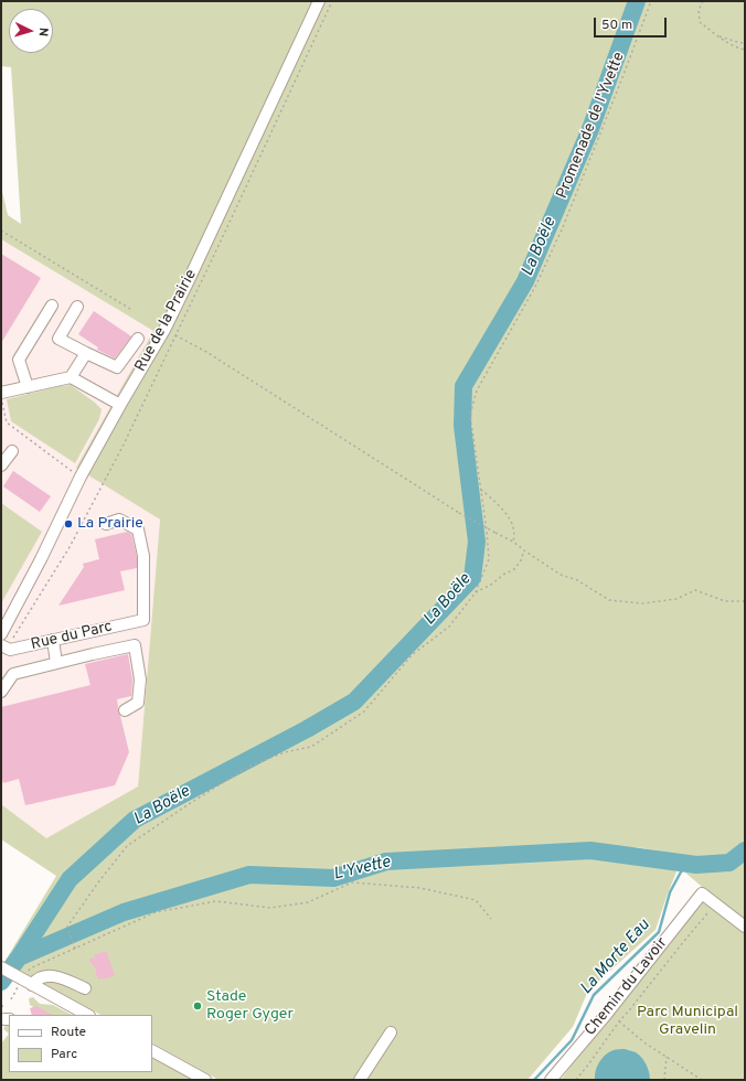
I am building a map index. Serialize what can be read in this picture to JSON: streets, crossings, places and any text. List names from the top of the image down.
{
  "streets": {
    "street": ["Rue de la Prairie", "Rue du Parc", "Chemin du Lavoir"],
    "path": ["Promenade de l'Yvette"]
  },
  "water": ["La Boële", "L'Yvette", "La Morte Eau"],
  "parks": ["Parc Municipal Gravelin"],
  "places": ["La Prairie", "Stade Roger Gyger"],
  "legend": ["Route", "Parc"],
  "scale_bar": "50 m",
  "north": "right"
}
